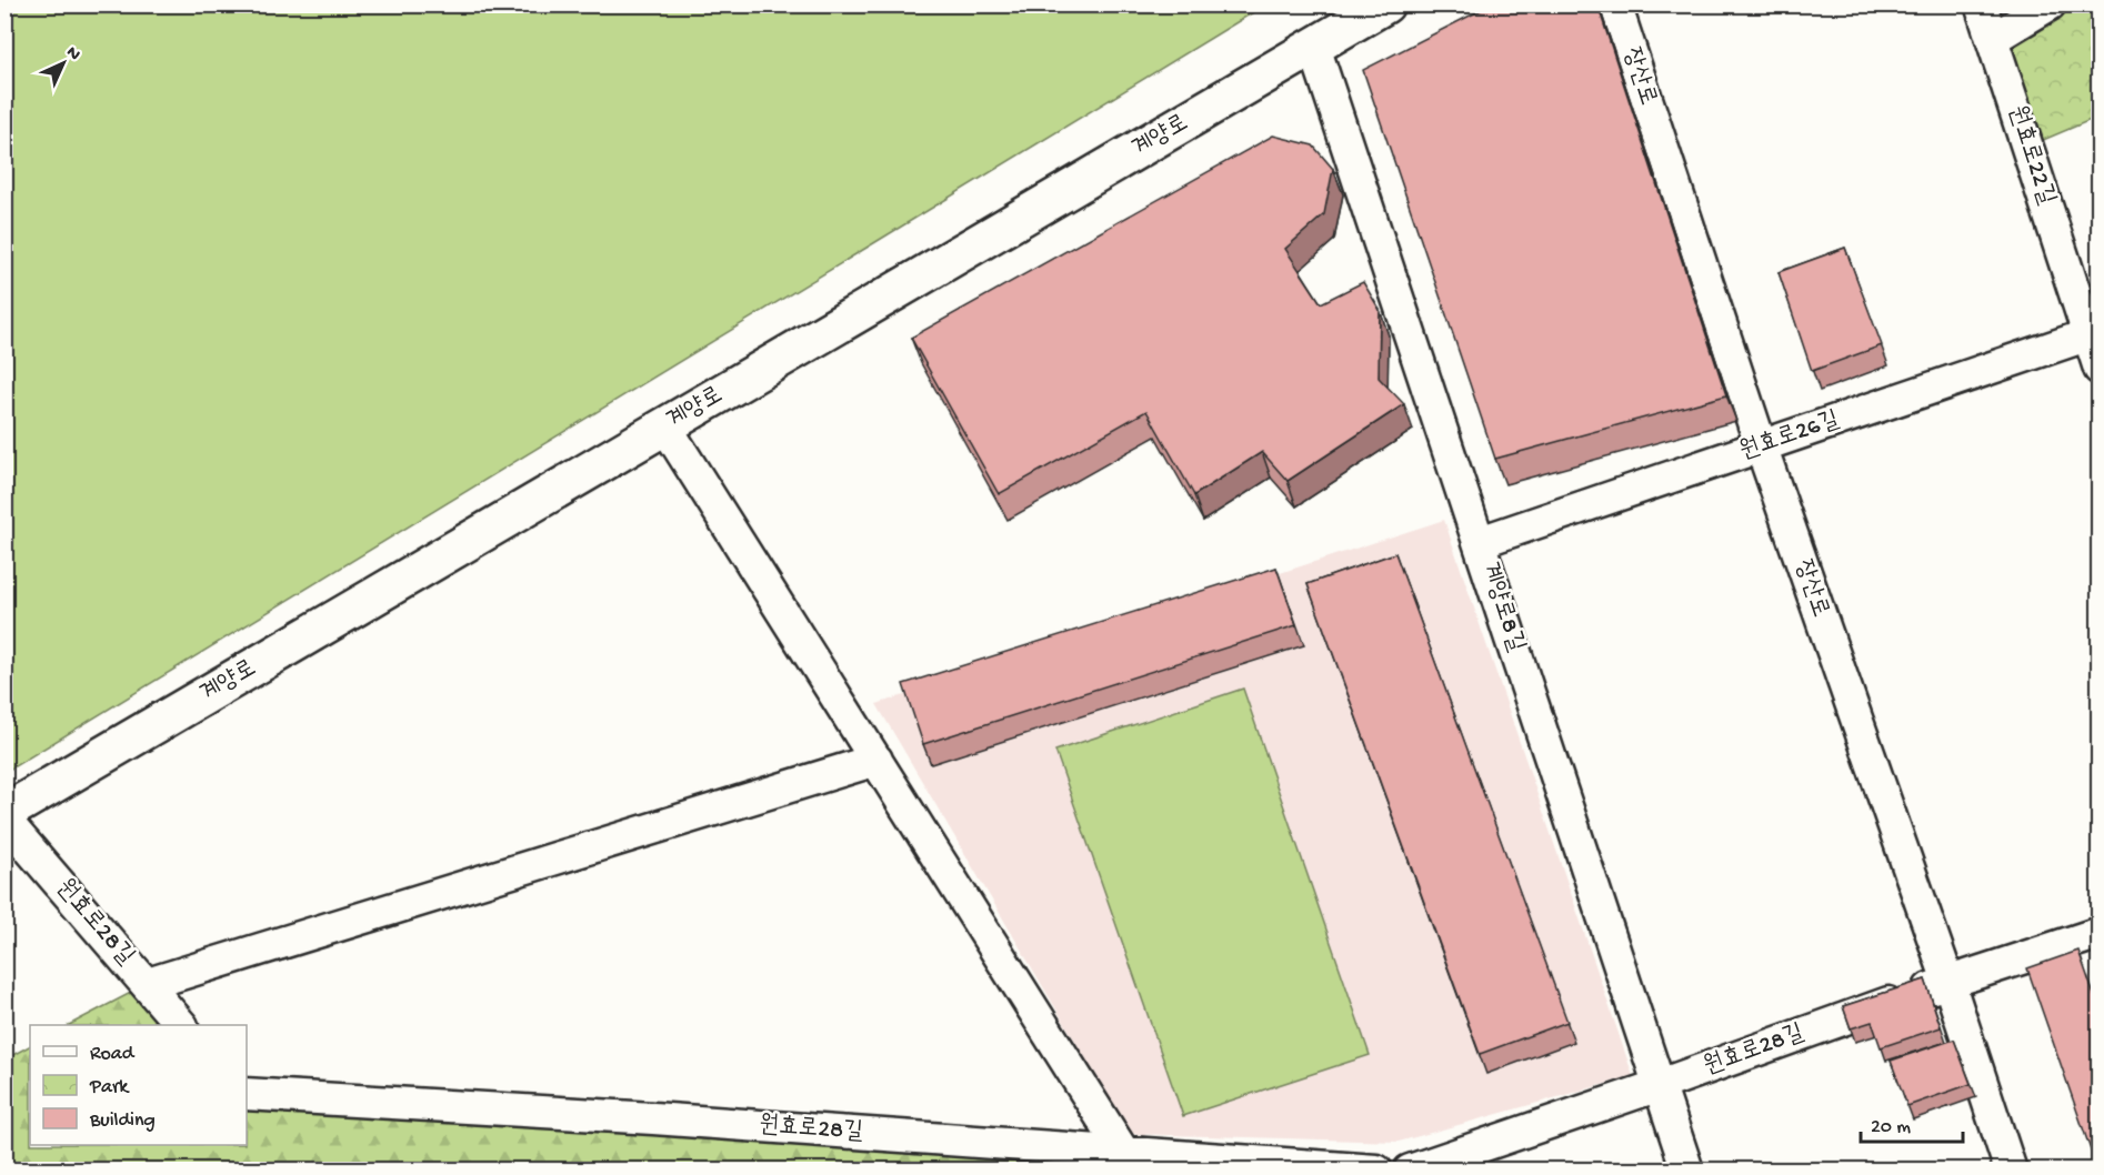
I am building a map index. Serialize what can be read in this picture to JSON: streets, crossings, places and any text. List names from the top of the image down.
{
  "streets": {
    "street": [
      "장산로",
      "계양로",
      "원효로22길",
      "원효로26길",
      "계양로8길",
      "원효로28길"
    ]
  },
  "crossings": [
    ["장산로", "원효로26길"],
    ["장산로", "원효로28길"],
    ["계양로", "계양로8길"],
    ["원효로22길", "원효로26길"],
    ["원효로26길", "계양로8길"],
    ["계양로8길", "원효로28길"]
  ],
  "legend": ["Road", "Park", "Building"],
  "scale_bar": "20 m",
  "north": "top right"
}
